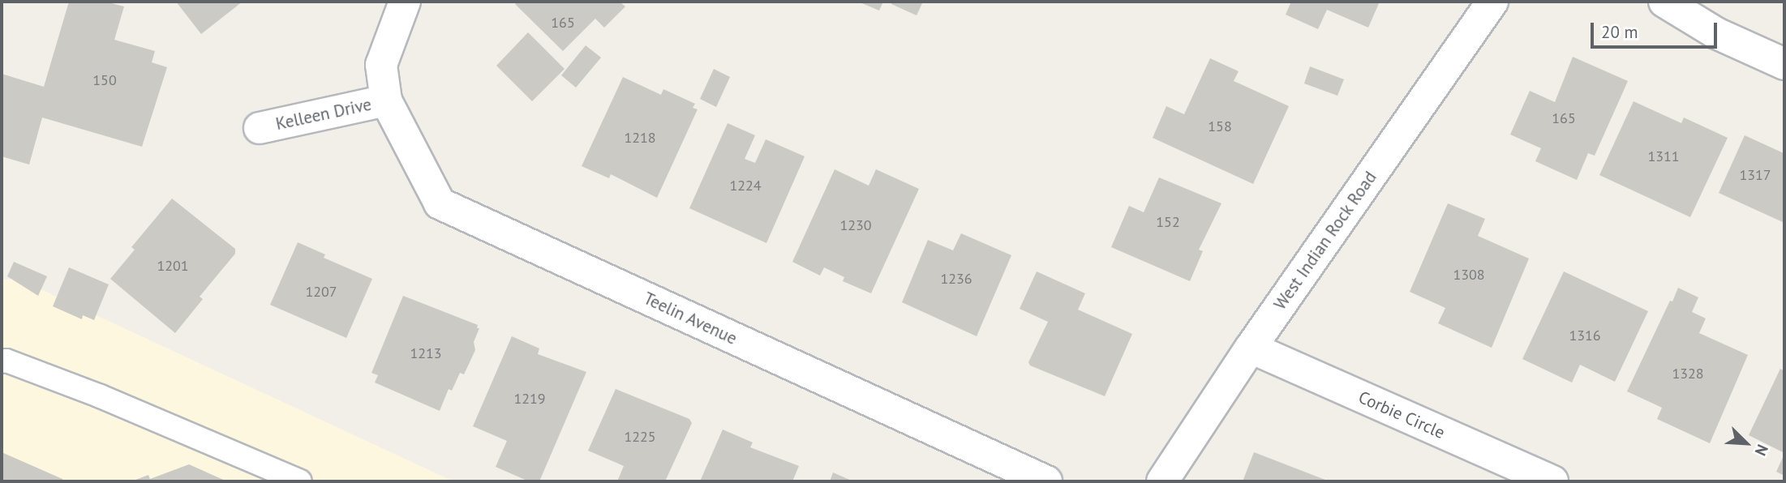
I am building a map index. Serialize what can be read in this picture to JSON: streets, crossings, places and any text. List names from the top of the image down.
{
  "streets": {
    "street": [
      "Kelleen Drive",
      "West Indian Rock Road",
      "Teelin Avenue",
      "Corbie Circle"
    ]
  },
  "crossings": [
    ["Kelleen Drive", "Teelin Avenue"],
    ["West Indian Rock Road", "Corbie Circle"]
  ],
  "house_numbers": [
    "165",
    "150",
    "165",
    "158",
    "1218",
    "1311",
    "1317",
    "1224",
    "152",
    "1230",
    "1201",
    "1308",
    "1236",
    "1207",
    "1316",
    "1213",
    "1328",
    "1219",
    "1225"
  ],
  "scale_bar": "20 m",
  "north": "bottom right"
}
